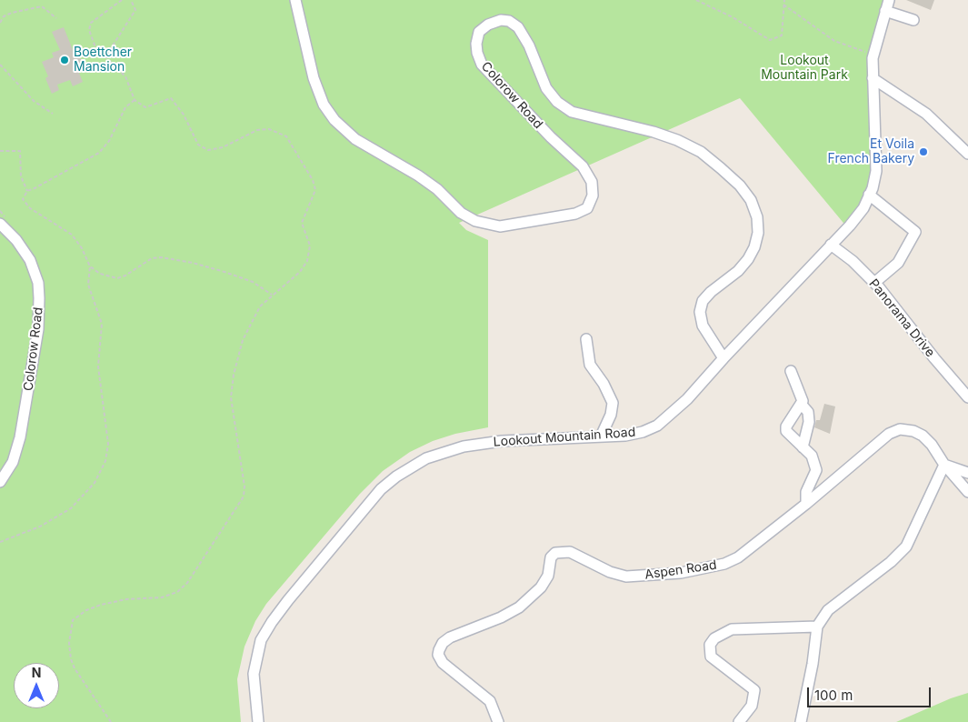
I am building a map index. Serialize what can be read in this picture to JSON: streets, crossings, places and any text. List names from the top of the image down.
{
  "streets": {
    "street": [
      "Colorow Road",
      "Panorama Drive",
      "Lookout Mountain Road",
      "Aspen Road"
    ]
  },
  "crossings": [
    ["Colorow Road", "Lookout Mountain Road"],
    ["Panorama Drive", "Lookout Mountain Road"]
  ],
  "parks": ["Lookout Mountain Park"],
  "places": ["Boettcher Mansion", "Et Voila French Bakery"],
  "scale_bar": "100 m",
  "north": "top"
}
